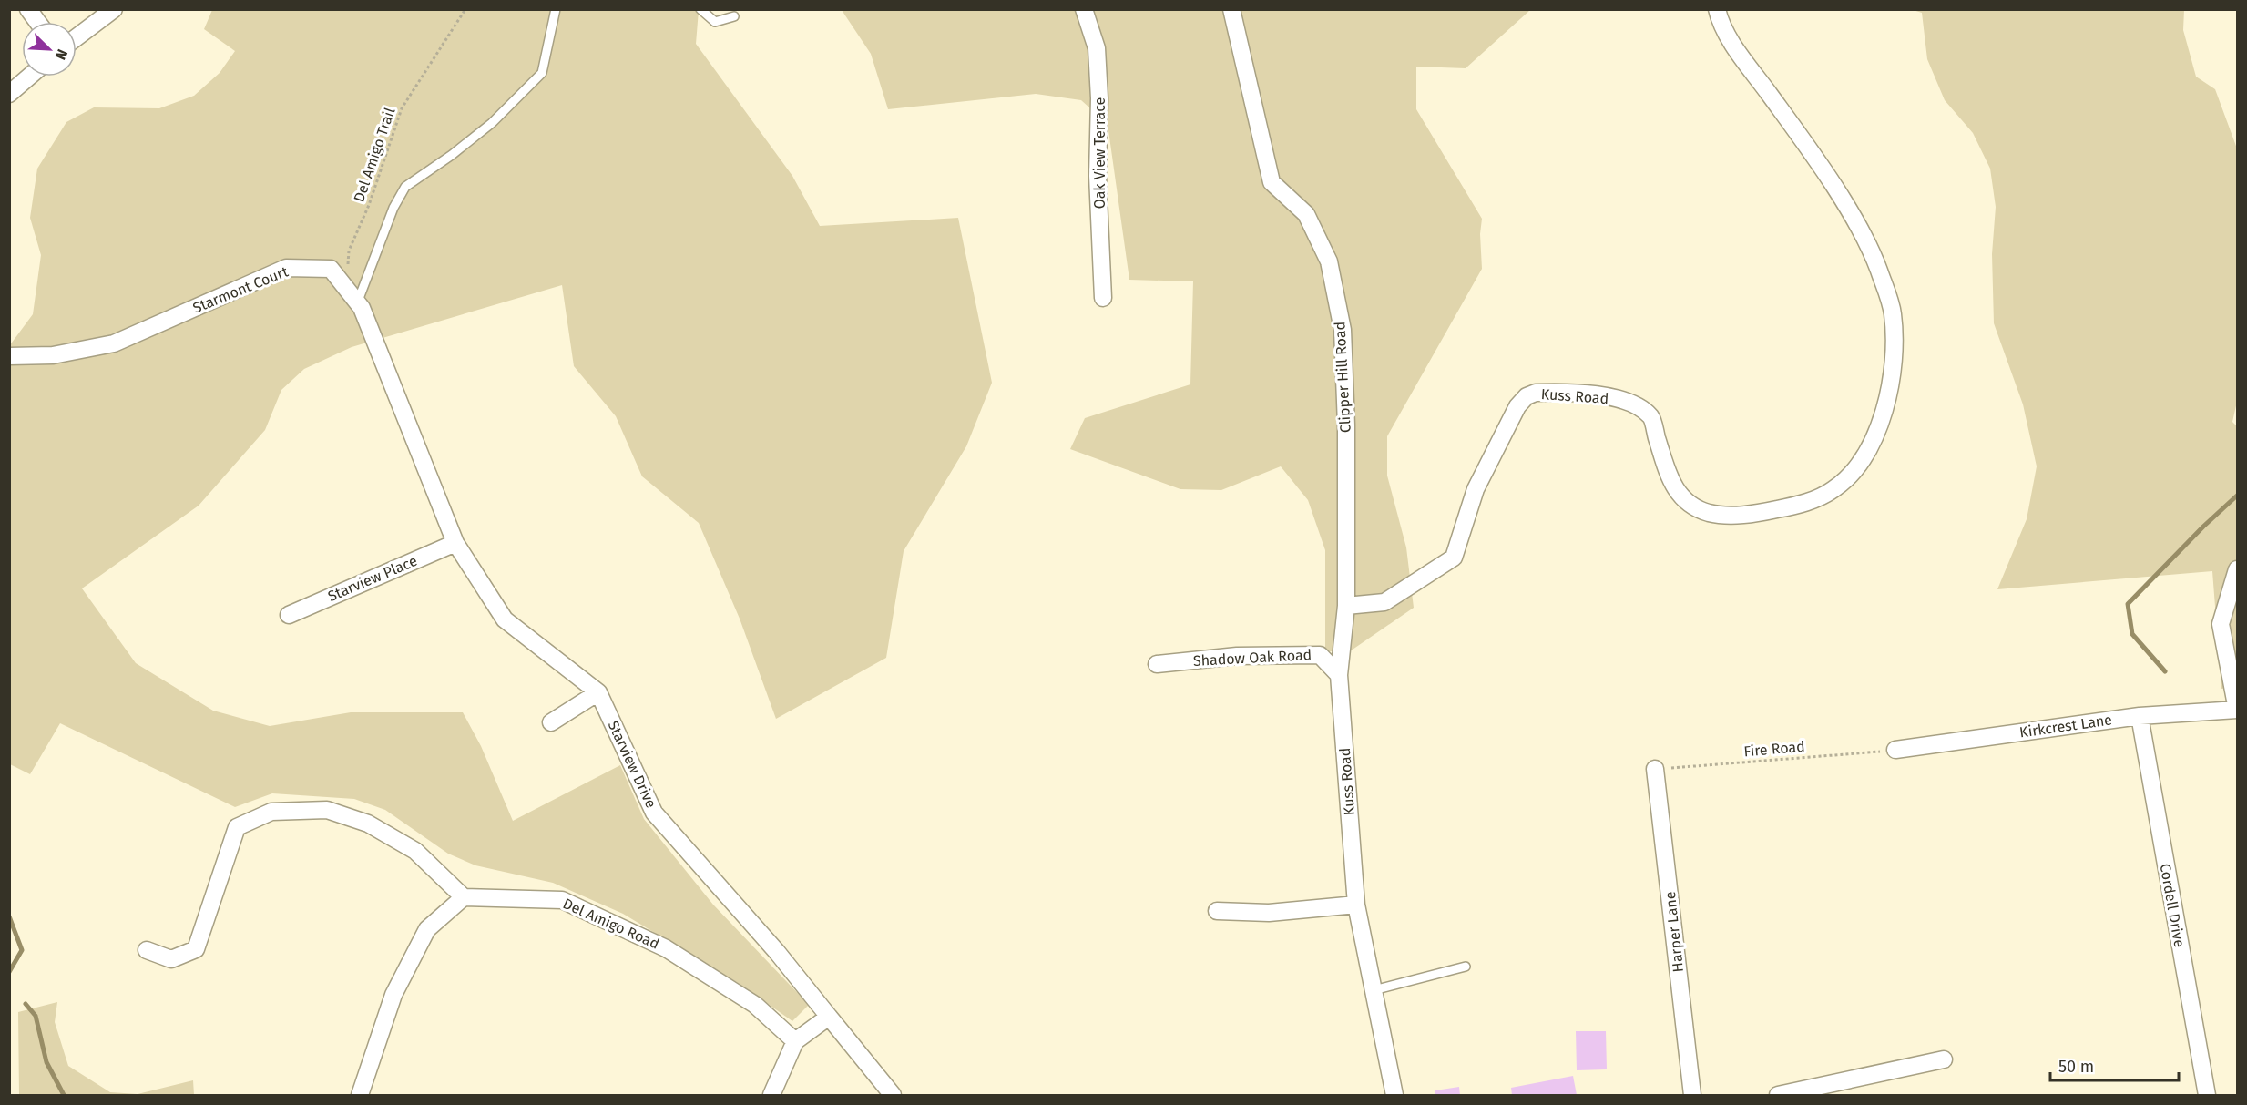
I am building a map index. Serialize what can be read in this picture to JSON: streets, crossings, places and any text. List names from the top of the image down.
{
  "streets": {
    "street": [
      "Oak View Terrace",
      "Starmont Court",
      "Clipper Hill Road",
      "Kuss Road",
      "Starview Place",
      "Shadow Oak Road",
      "Kirkcrest Lane",
      "Starview Drive",
      "Cordell Drive",
      "Del Amigo Road",
      "Harper Lane"
    ],
    "path": ["Del Amigo Trail", "Fire Road"]
  },
  "crossings": [
    ["Del Amigo Trail", "Starmont Court"],
    ["Starmont Court", "Starview Place"],
    ["Starmont Court", "Starview Drive"],
    ["Clipper Hill Road", "Kuss Road"],
    ["Kuss Road", "Shadow Oak Road"],
    ["Starview Place", "Starview Drive"],
    ["Kirkcrest Lane", "Fire Road"],
    ["Kirkcrest Lane", "Cordell Drive"],
    ["Fire Road", "Harper Lane"]
  ],
  "scale_bar": "50 m",
  "north": "bottom right"
}
